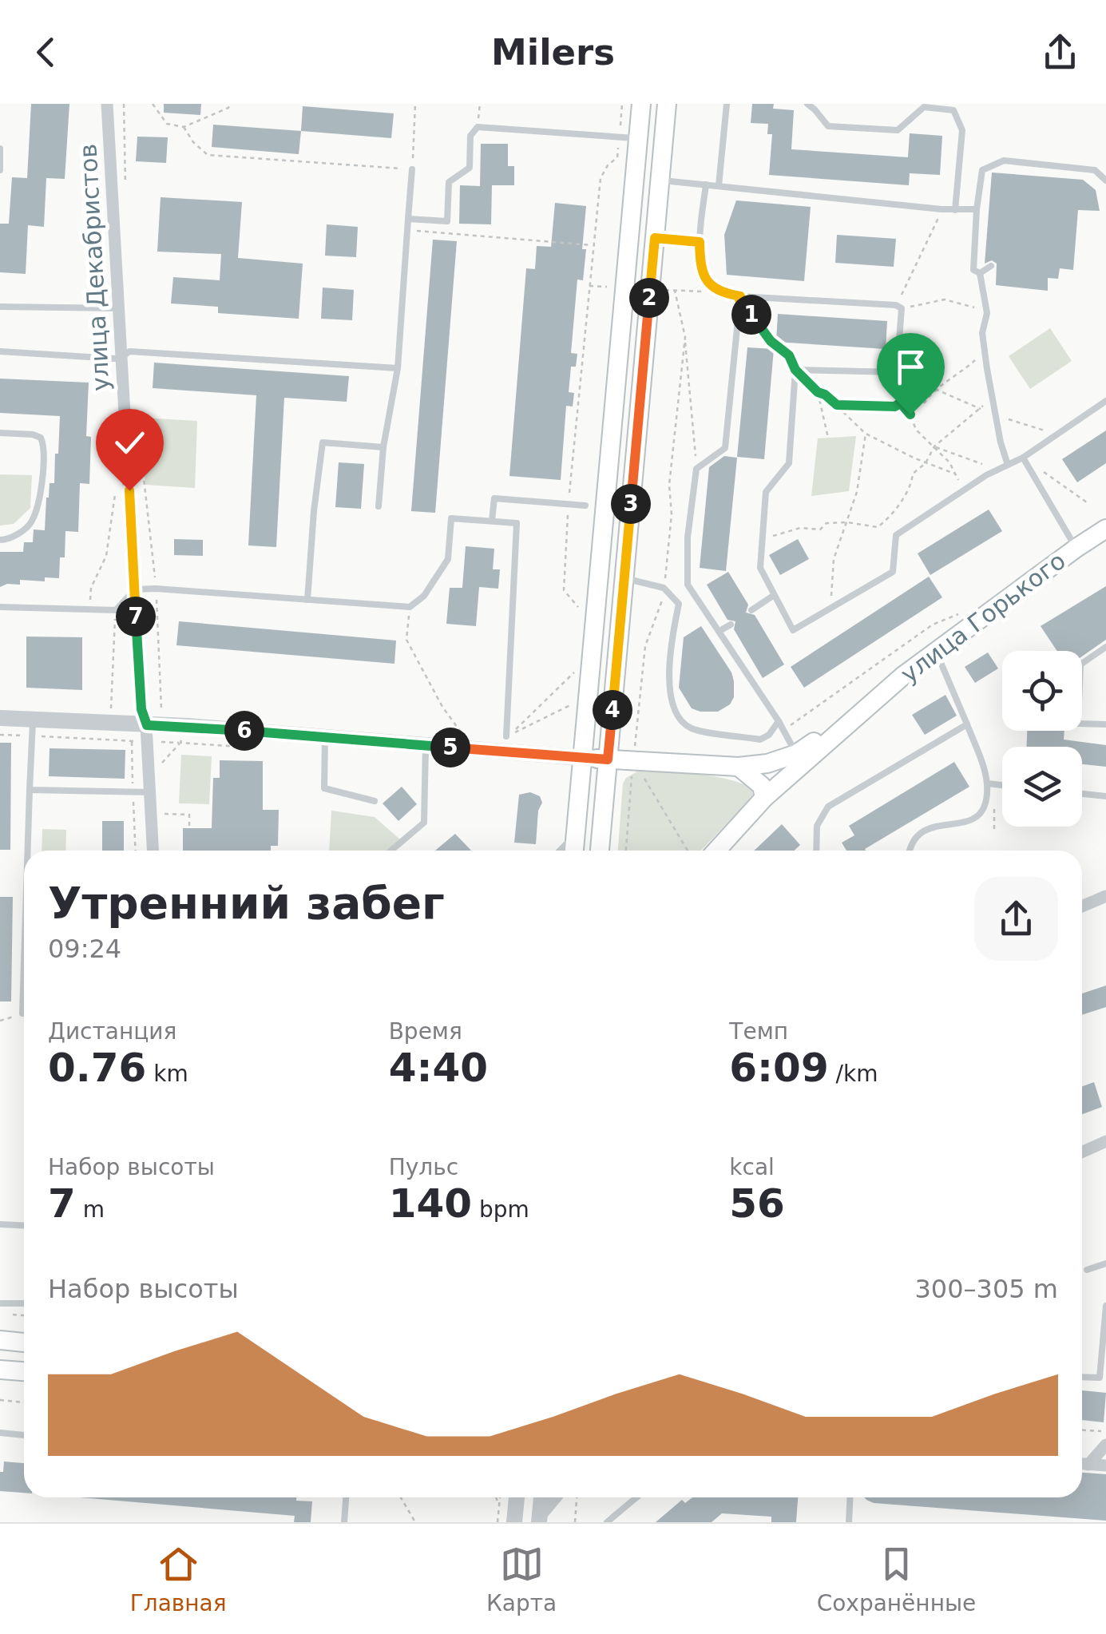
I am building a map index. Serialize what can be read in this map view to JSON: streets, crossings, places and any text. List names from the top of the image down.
{
  "streets": {
    "main road": ["улица Горького"],
    "street": ["улица Декабристов"]
  },
  "page": {
    "header": "Milers",
    "pins": [
      "2",
      "1",
      "3",
      "7",
      "4",
      "6",
      "5"
    ],
    "heading": ["Утренний забег", "09:24"],
    "stats": [
      ["Дистанция", "0.76 km"],
      ["Время", "4:40"],
      ["Темп", "6:09 /km"],
      ["Набор высоты", "7 m"],
      ["Пульс", "140 bpm"],
      ["kcal", "56"]
    ],
    "chart": ["Набор высоты", "300–305 m"],
    "tabs": ["Главная", "Карта", "Сохранённые"]
  }
}
